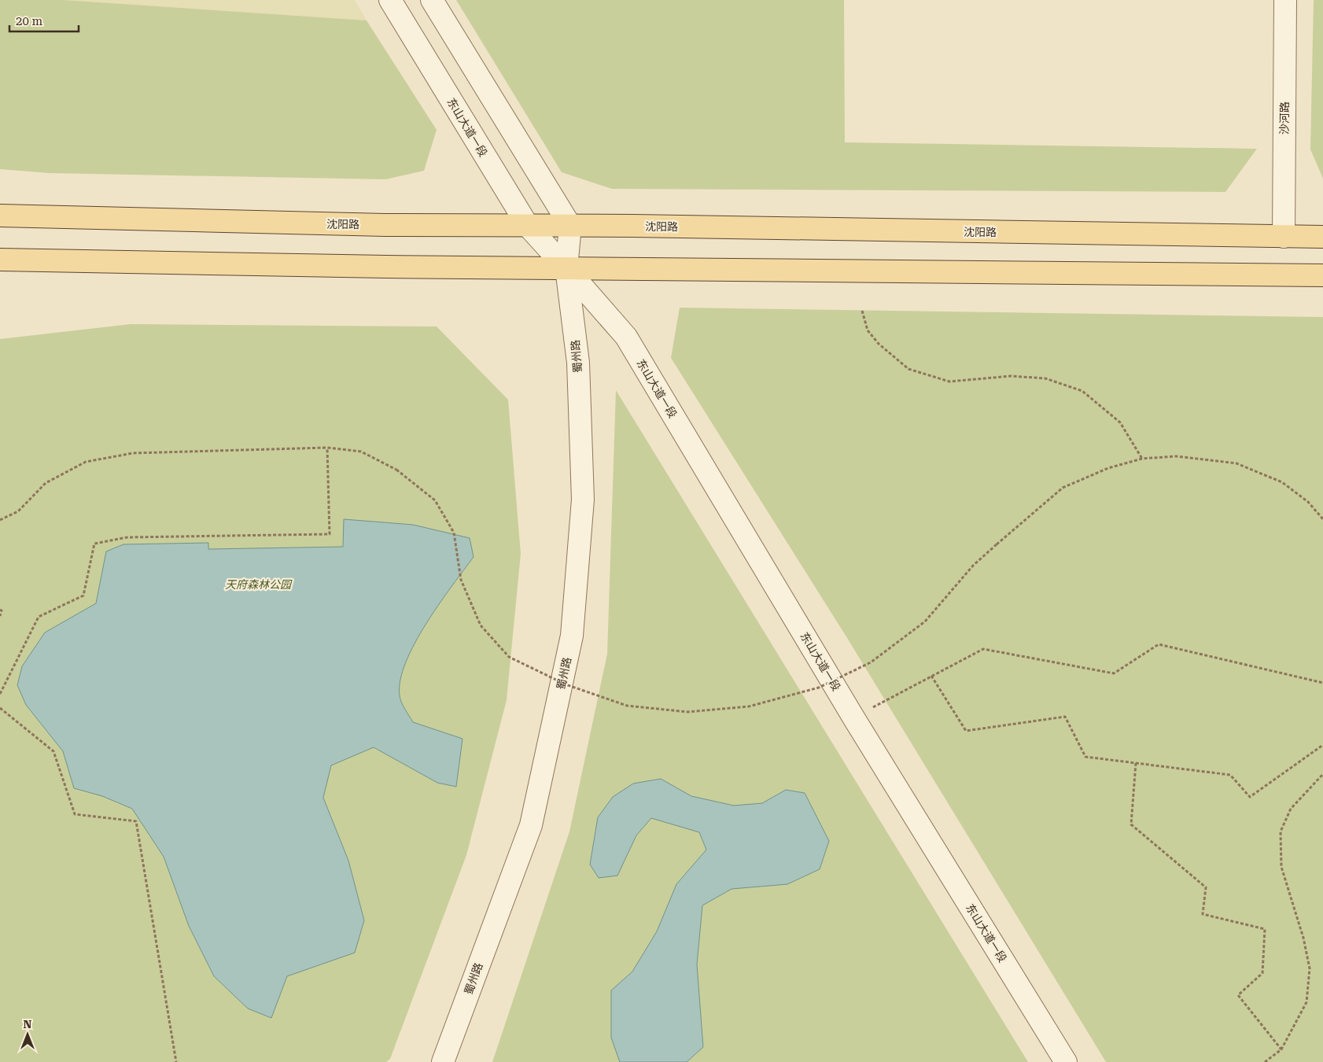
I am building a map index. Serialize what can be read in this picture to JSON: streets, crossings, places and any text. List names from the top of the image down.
{
  "streets": {
    "main road": ["沈阳路"],
    "street": ["沙河路", "东山大道一段", "蜀州路"]
  },
  "crossings": [
    ["沙河路", "沈阳路"],
    ["东山大道一段", "沈阳路"],
    ["东山大道一段", "蜀州路"]
  ],
  "parks": ["天府森林公园"],
  "scale_bar": "20 m",
  "north": "top"
}
